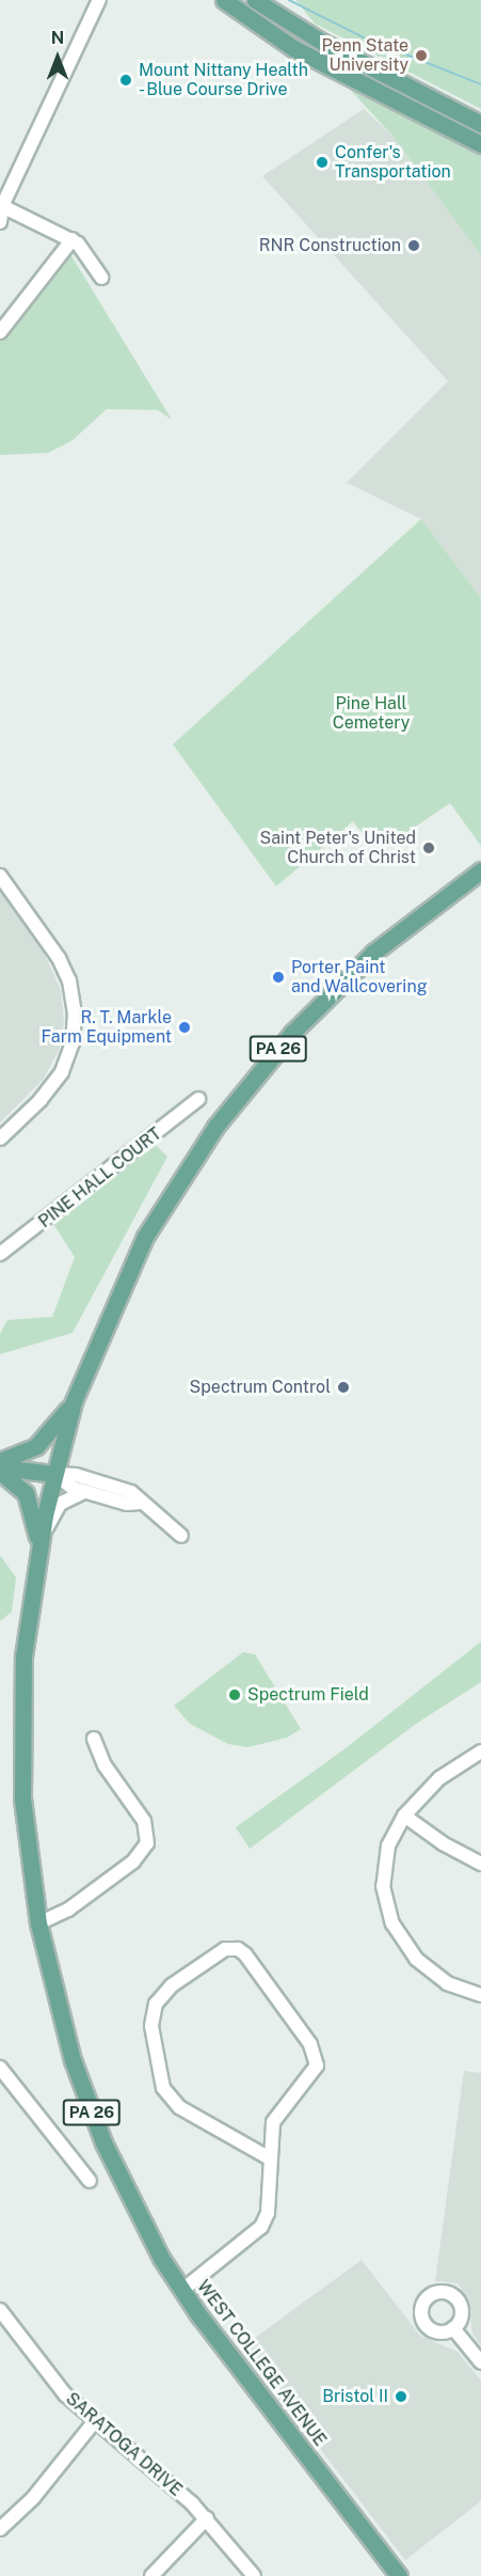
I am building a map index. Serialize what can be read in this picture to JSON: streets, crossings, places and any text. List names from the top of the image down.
{
  "streets": {
    "main road": ["PA 26", "WEST COLLEGE AVENUE"],
    "street": ["PINE HALL COURT", "SARATOGA DRIVE"]
  },
  "parks": ["Pine Hall Cemetery"],
  "places": [
    "Penn State University",
    "Mount Nittany Health - Blue Course Drive",
    "Confer's Transportation",
    "RNR Construction",
    "Saint Peter's United Church of Christ",
    "Porter Paint and Wallcovering",
    "R. T. Markle Farm Equipment",
    "Spectrum Control",
    "Spectrum Field",
    "Bristol II"
  ],
  "north": "top"
}
